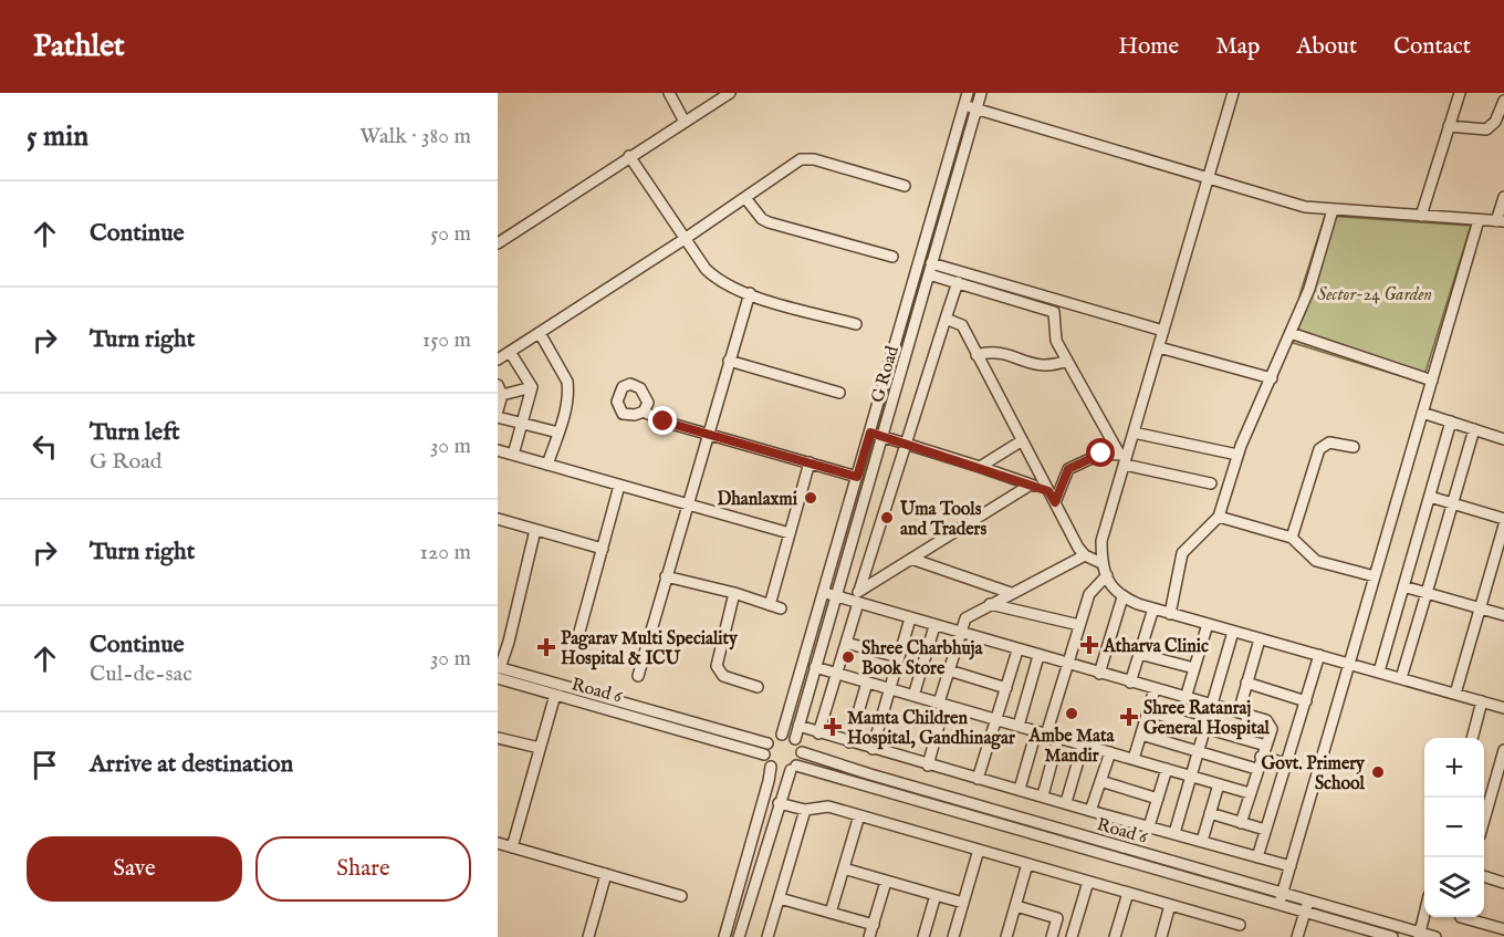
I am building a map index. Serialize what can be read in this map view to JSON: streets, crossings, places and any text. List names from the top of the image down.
{
  "streets": {
    "street": ["G Road", "Road 6"]
  },
  "crossings": [
    ["G Road", "Road 6"]
  ],
  "parks": ["Sector-24 Garden"],
  "places": {
    "other": [
      "Dhanlaxmi",
      "Uma Tools and Traders",
      "Shree Charbhuja Book Store",
      "Ambe Mata Mandir",
      "Govt. Primery School"
    ],
    "health": [
      "Atharva Clinic",
      "Pagarav Multi Speciality Hospital & ICU",
      "Shree Ratanraj General Hospital",
      "Mamta Children Hospital, Gandhinagar"
    ]
  },
  "page": {
    "header": "Pathlet",
    "nav": [
      "Home",
      "Map",
      "About",
      "Contact"
    ],
    "heading": ["5 min", "Walk · 380 m"],
    "list": [
      ["Continue", "50 m"],
      ["Turn right", "150 m"],
      ["Turn left", "G Road", "30 m"],
      ["Turn right", "120 m"],
      ["Continue", "Cul-de-sac", "30 m"],
      "Arrive at destination"
    ],
    "map_buttons": ["+", "−"],
    "buttons": ["Save", "Share"]
  }
}
